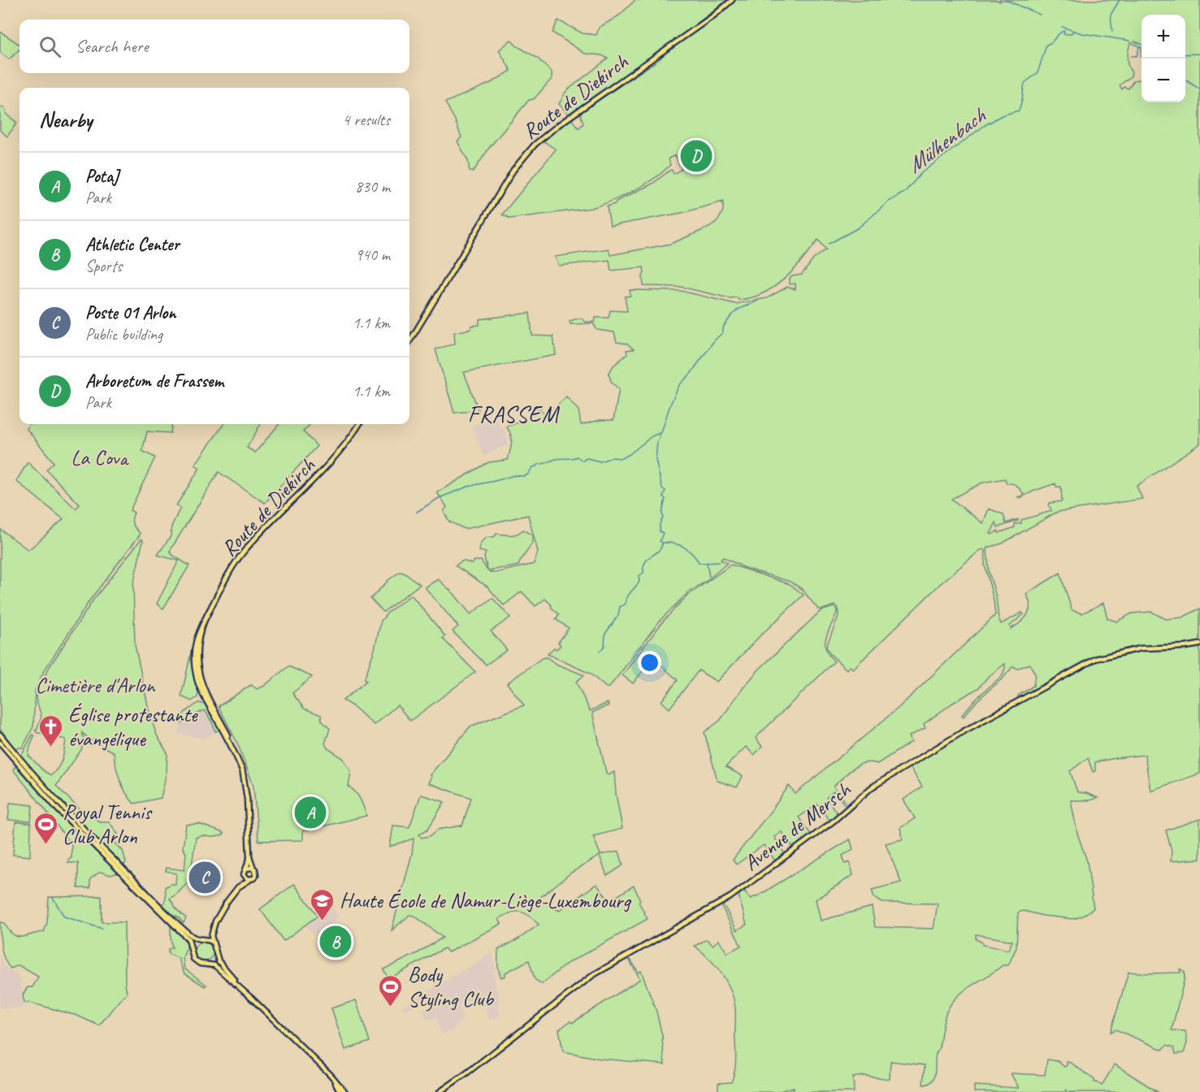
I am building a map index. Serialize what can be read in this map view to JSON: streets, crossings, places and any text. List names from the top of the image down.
{
  "streets": {
    "main road": ["Route de Diekirch", "Avenue de Mersch"]
  },
  "districts": ["FRASSEM"],
  "water": ["Mülhenbach"],
  "parks": ["La Cova", "Cimetière d'Arlon"],
  "places": {
    "church": ["Église protestante évangélique"],
    "sports": ["Royal Tennis Club Arlon", "Body Styling Club"],
    "school or university": ["Haute École de Namur-Liège-Luxembourg"]
  },
  "page": {
    "map_buttons": ["+", "−"],
    "search": "Search here",
    "heading": ["Nearby", "4 results"],
    "pins": [
      "D",
      "A",
      "C",
      "B"
    ],
    "list": [
      {
        "mark": "A",
        "name": "PotaJ",
        "note": "Park",
        "value": "830 m"
      },
      {
        "mark": "B",
        "name": "Athletic Center",
        "note": "Sports",
        "value": "940 m"
      },
      {
        "mark": "C",
        "name": "Poste 01 Arlon",
        "note": "Public building",
        "value": "1.1 km"
      },
      {
        "mark": "D",
        "name": "Arboretum de Frassem",
        "note": "Park",
        "value": "1.1 km"
      }
    ]
  }
}
